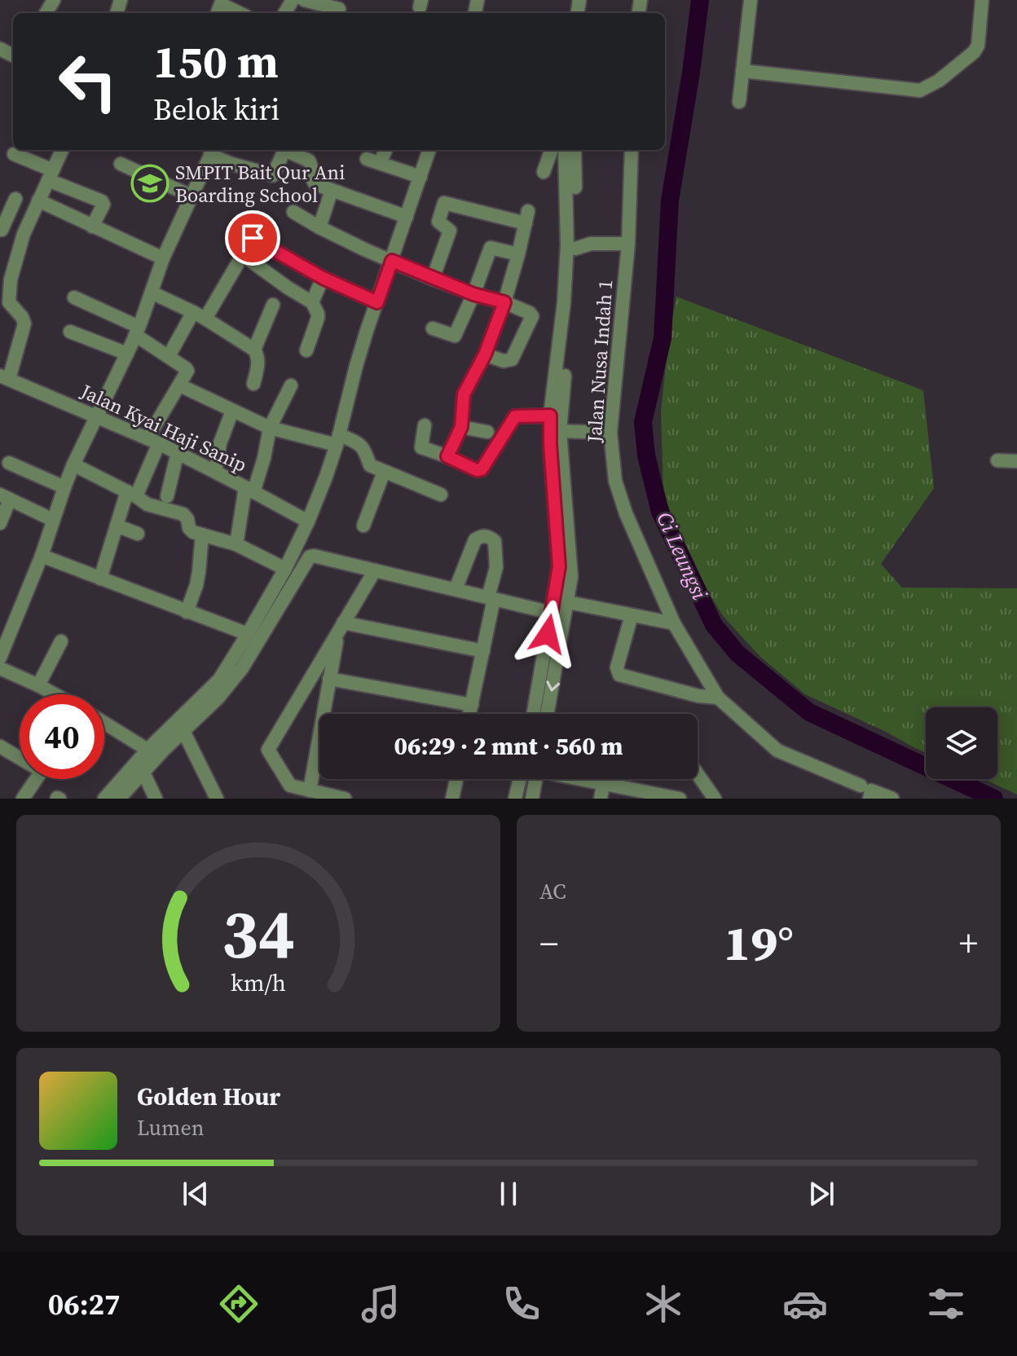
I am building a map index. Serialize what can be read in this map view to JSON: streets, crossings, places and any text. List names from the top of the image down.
{
  "streets": {
    "street": ["Jalan Nusa Indah 1", "Jalan Kyai Haji Sanip"]
  },
  "water": ["Ci Leungsi"],
  "places": {
    "school or university": ["SMPIT Bait Qur Ani Boarding School"]
  },
  "page": {
    "turn": ["150 m", "Belok kiri"],
    "limit": "40",
    "trip": "06:29 · 2 mnt · 560 m",
    "tile": "AC",
    "heat": ["−", "19°", "+"],
    "song": ["Golden Hour", "Lumen"],
    "tabs": "06:27",
    "gauge": ["34", "km/h"]
  }
}
